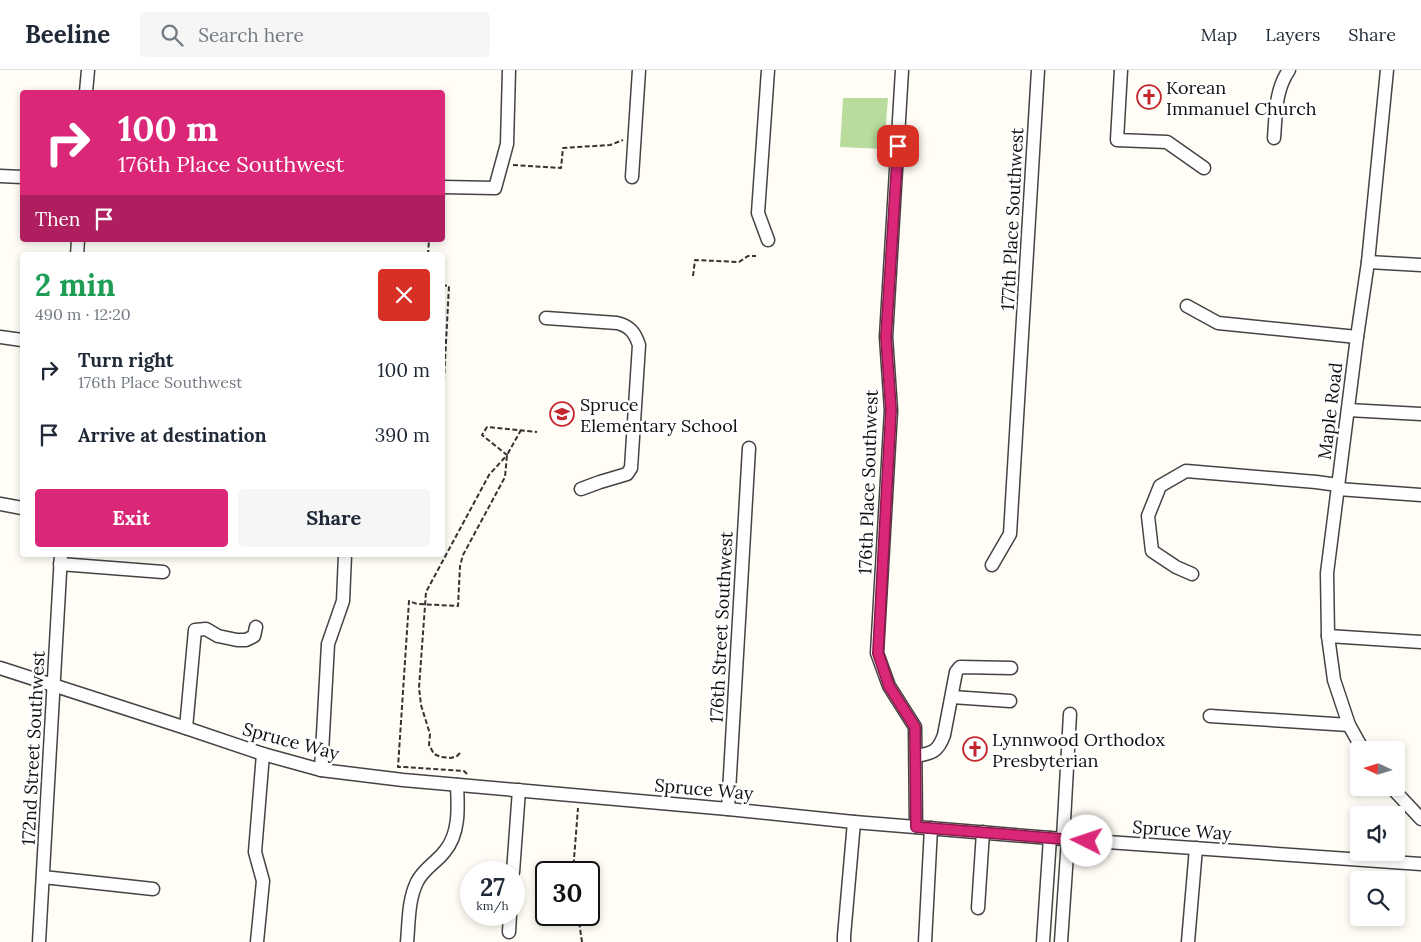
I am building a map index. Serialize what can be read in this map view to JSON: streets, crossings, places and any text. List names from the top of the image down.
{
  "streets": {
    "street": [
      "177th Place Southwest",
      "Maple Road",
      "176th Place Southwest",
      "176th Street Southwest",
      "Spruce Way",
      "172nd Street Southwest"
    ]
  },
  "crossings": [
    ["176th Place Southwest", "Spruce Way"],
    ["176th Street Southwest", "Spruce Way"],
    ["Spruce Way", "172nd Street Southwest"]
  ],
  "places": {
    "church": ["Korean Immanuel Church", "Lynnwood Orthodox Presbyterian"],
    "school or university": ["Spruce Elementary School"]
  },
  "north": "left",
  "page": {
    "header": "Beeline",
    "search": "Search here",
    "nav": ["Map", "Layers", "Share"],
    "turn": ["100 m", "176th Place Southwest"],
    "then": "Then",
    "heading": ["2 min", "490 m · 12:20"],
    "list": [
      {
        "name": "Turn right",
        "note": "176th Place Southwest",
        "value": "100 m"
      },
      {
        "name": "Arrive at destination",
        "value": "390 m"
      }
    ],
    "buttons": ["Exit", "Share"],
    "speed": "27 km/h",
    "limit": "30"
  }
}
